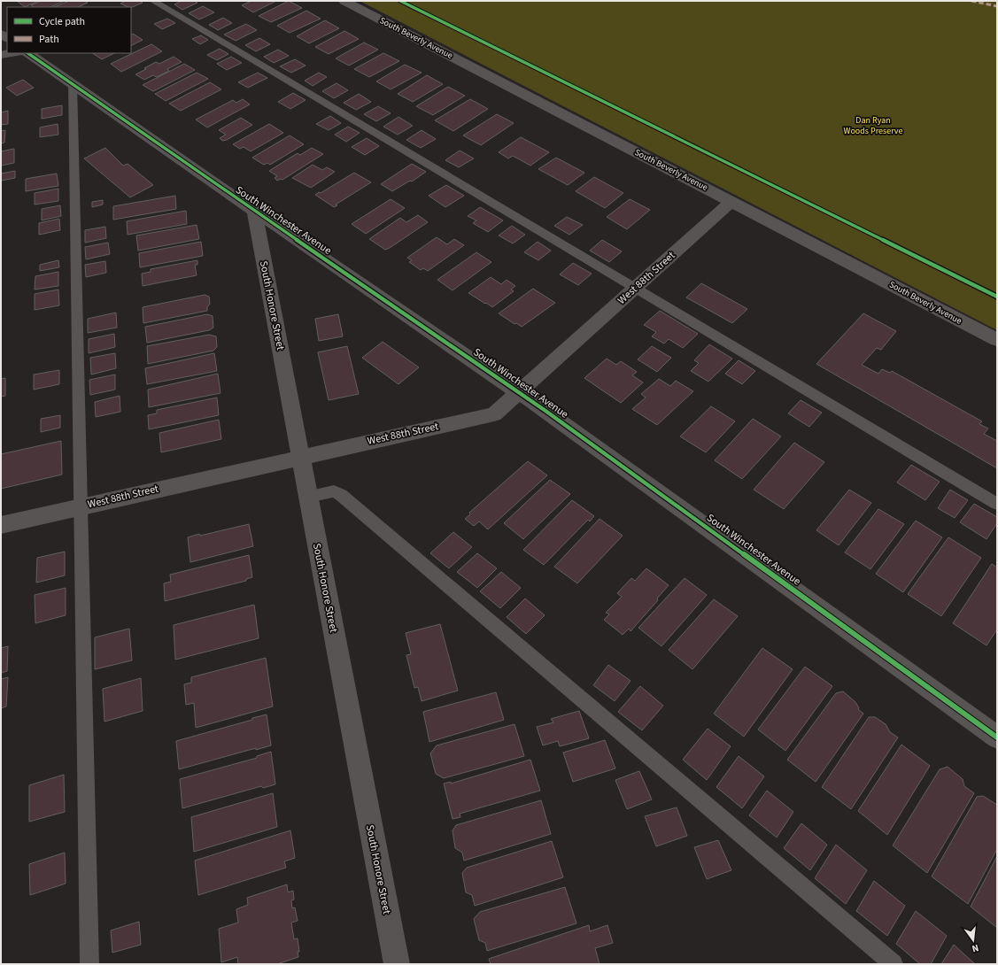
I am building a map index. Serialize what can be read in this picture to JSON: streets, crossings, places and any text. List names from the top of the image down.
{
  "streets": {
    "street": [
      "South Beverly Avenue",
      "South Winchester Avenue",
      "West 88th Street",
      "South Honore Street"
    ]
  },
  "crossings": [
    ["South Beverly Avenue", "West 88th Street"],
    ["South Winchester Avenue", "West 88th Street"],
    ["South Winchester Avenue", "South Honore Street"],
    ["West 88th Street", "South Honore Street"]
  ],
  "parks": ["Dan Ryan Woods Preserve"],
  "legend": ["Cycle path", "Path"],
  "north": "bottom"
}
